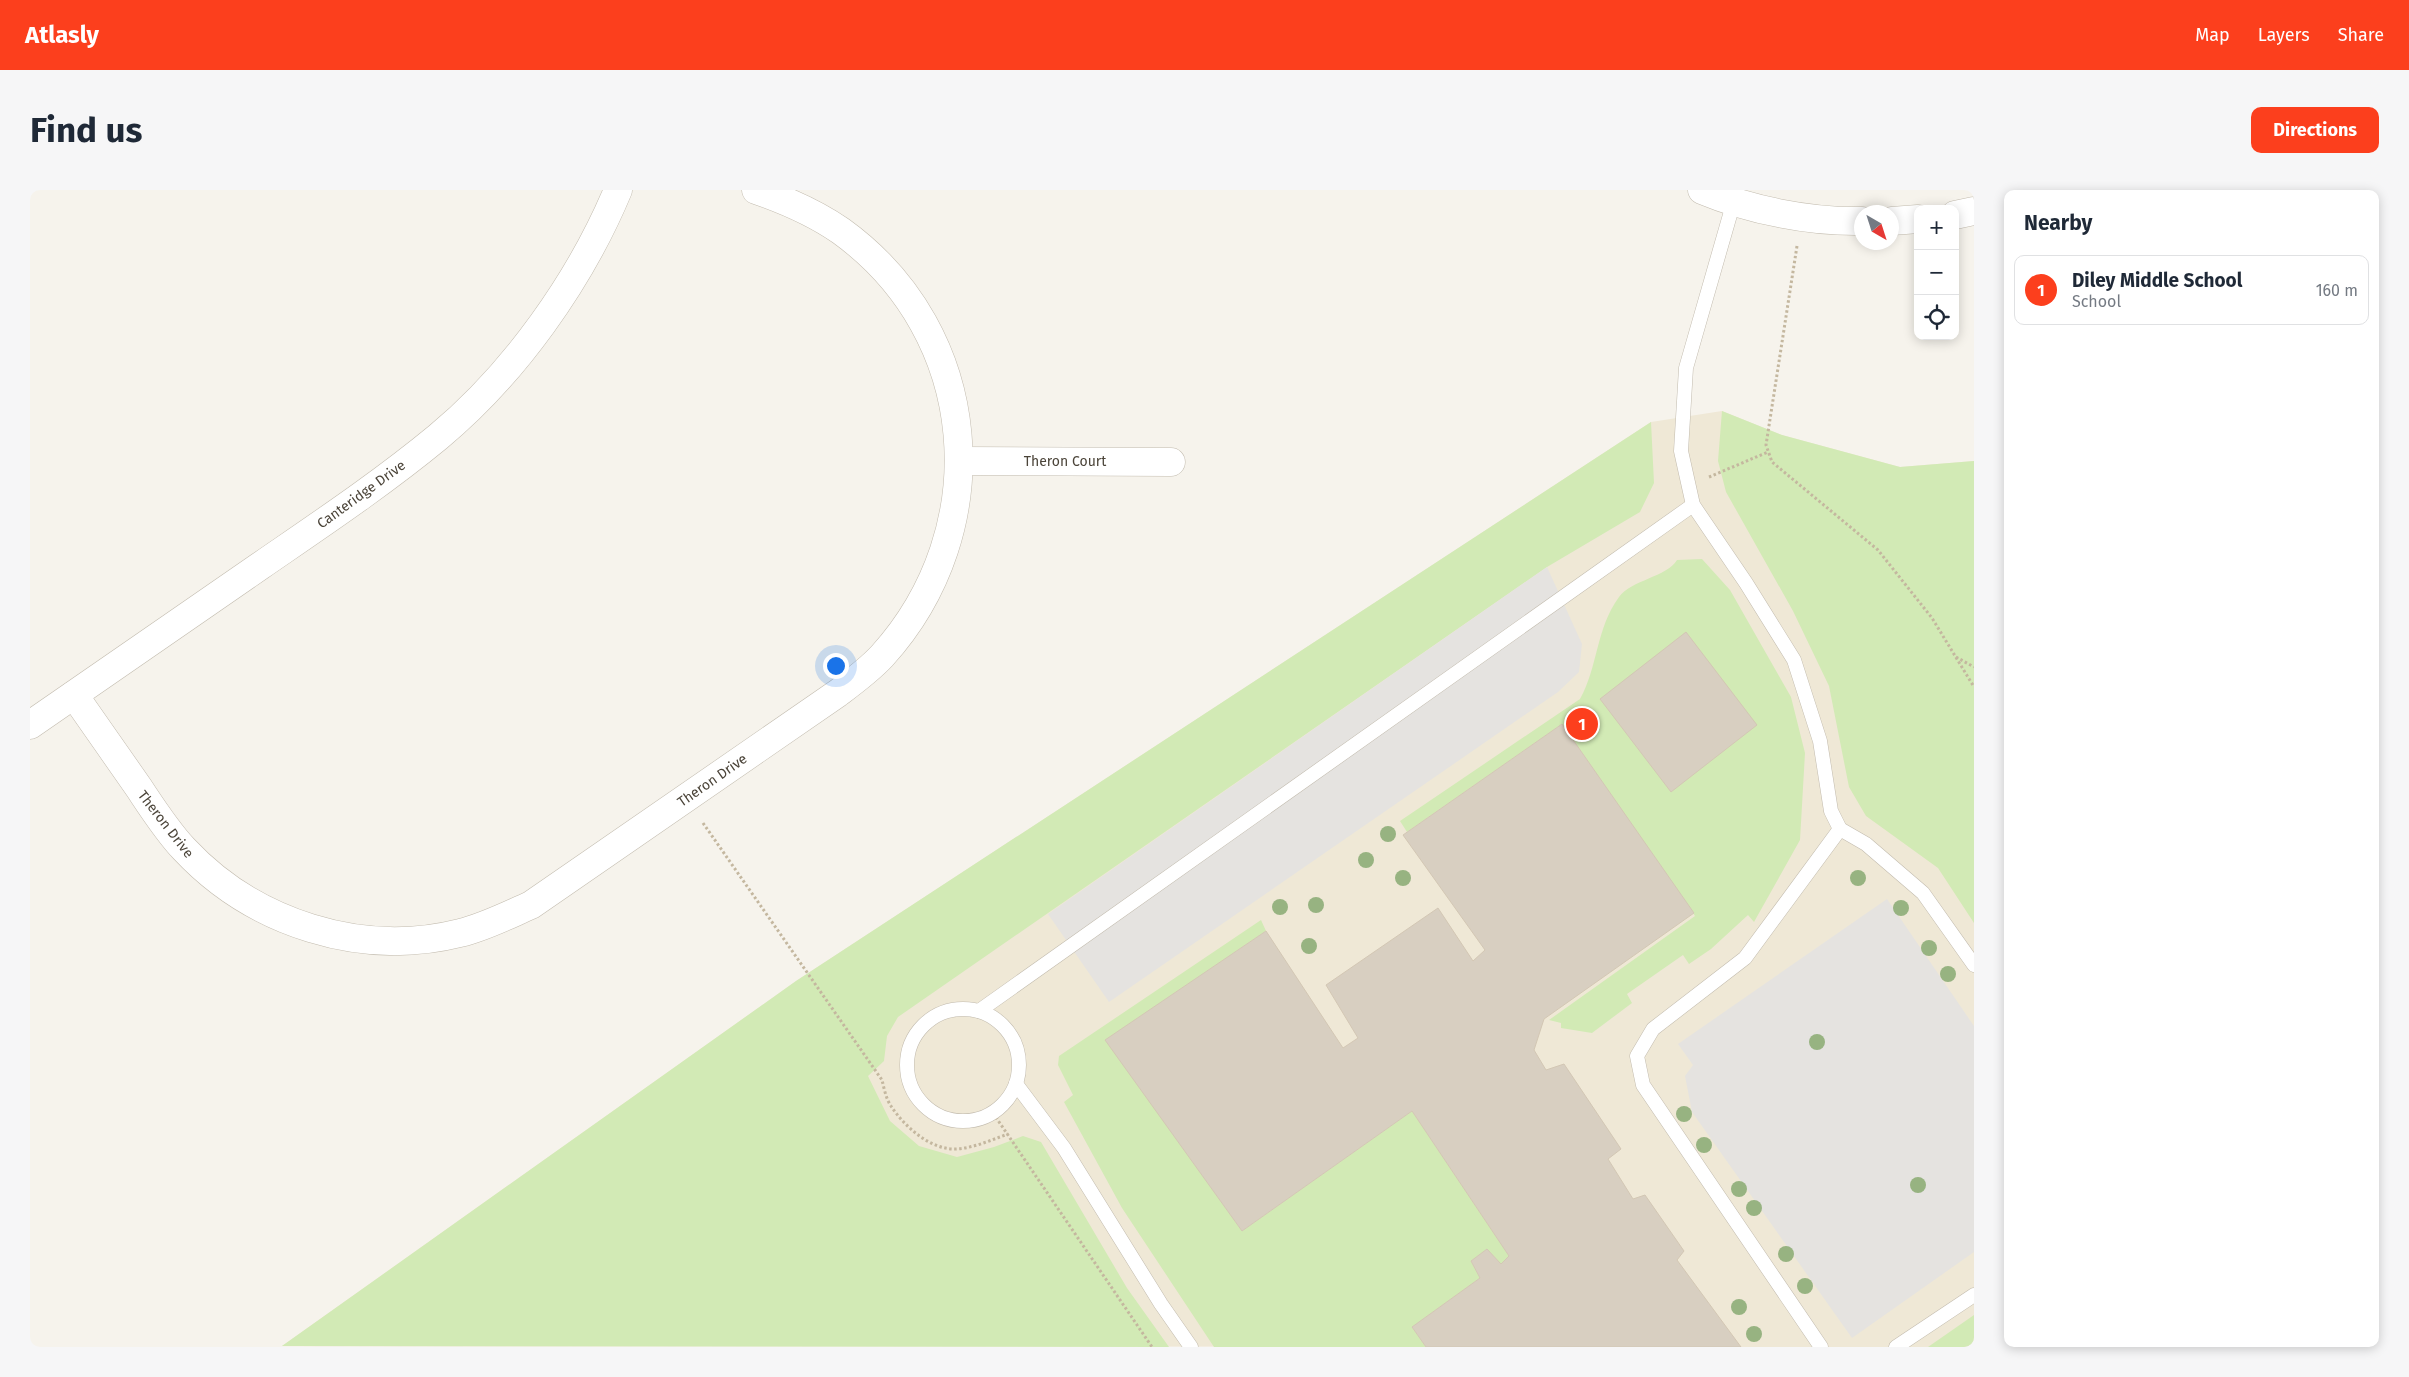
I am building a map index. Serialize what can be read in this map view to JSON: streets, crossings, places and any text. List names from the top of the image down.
{
  "streets": {
    "street": ["Theron Court", "Canteridge Drive", "Theron Drive"]
  },
  "crossings": [
    ["Theron Court", "Theron Drive"],
    ["Canteridge Drive", "Theron Drive"]
  ],
  "north": "bottom right",
  "page": {
    "header": "Atlasly",
    "nav": ["Map", "Layers", "Share"],
    "buttons": "Directions",
    "title": "Find us",
    "heading": "Nearby",
    "map_buttons": ["+", "−"],
    "list": [
      {
        "mark": "1",
        "name": "Diley Middle School",
        "note": "School",
        "value": "160 m"
      }
    ],
    "pins": "1"
  }
}
